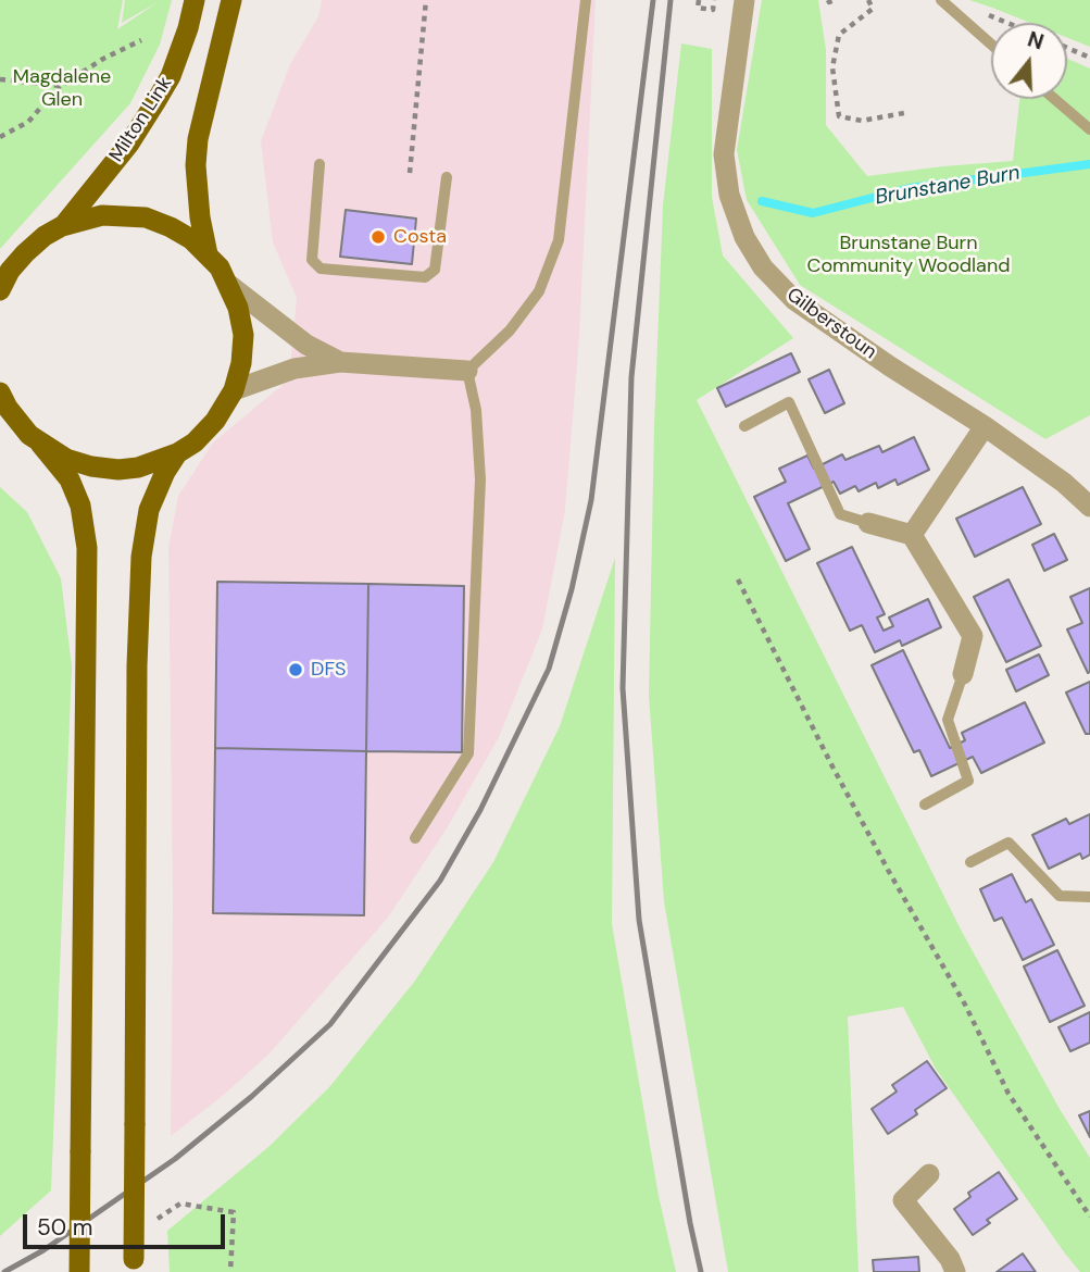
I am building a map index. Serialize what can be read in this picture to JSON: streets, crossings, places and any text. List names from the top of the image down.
{
  "streets": {
    "main road": ["Milton Link"],
    "street": ["Gilberstoun"]
  },
  "water": ["Brunstane Burn"],
  "parks": ["Magdalene Glen", "Brunstane Burn Community Woodland"],
  "places": ["Costa", "DFS"],
  "scale_bar": "50 m",
  "north": "top"
}
